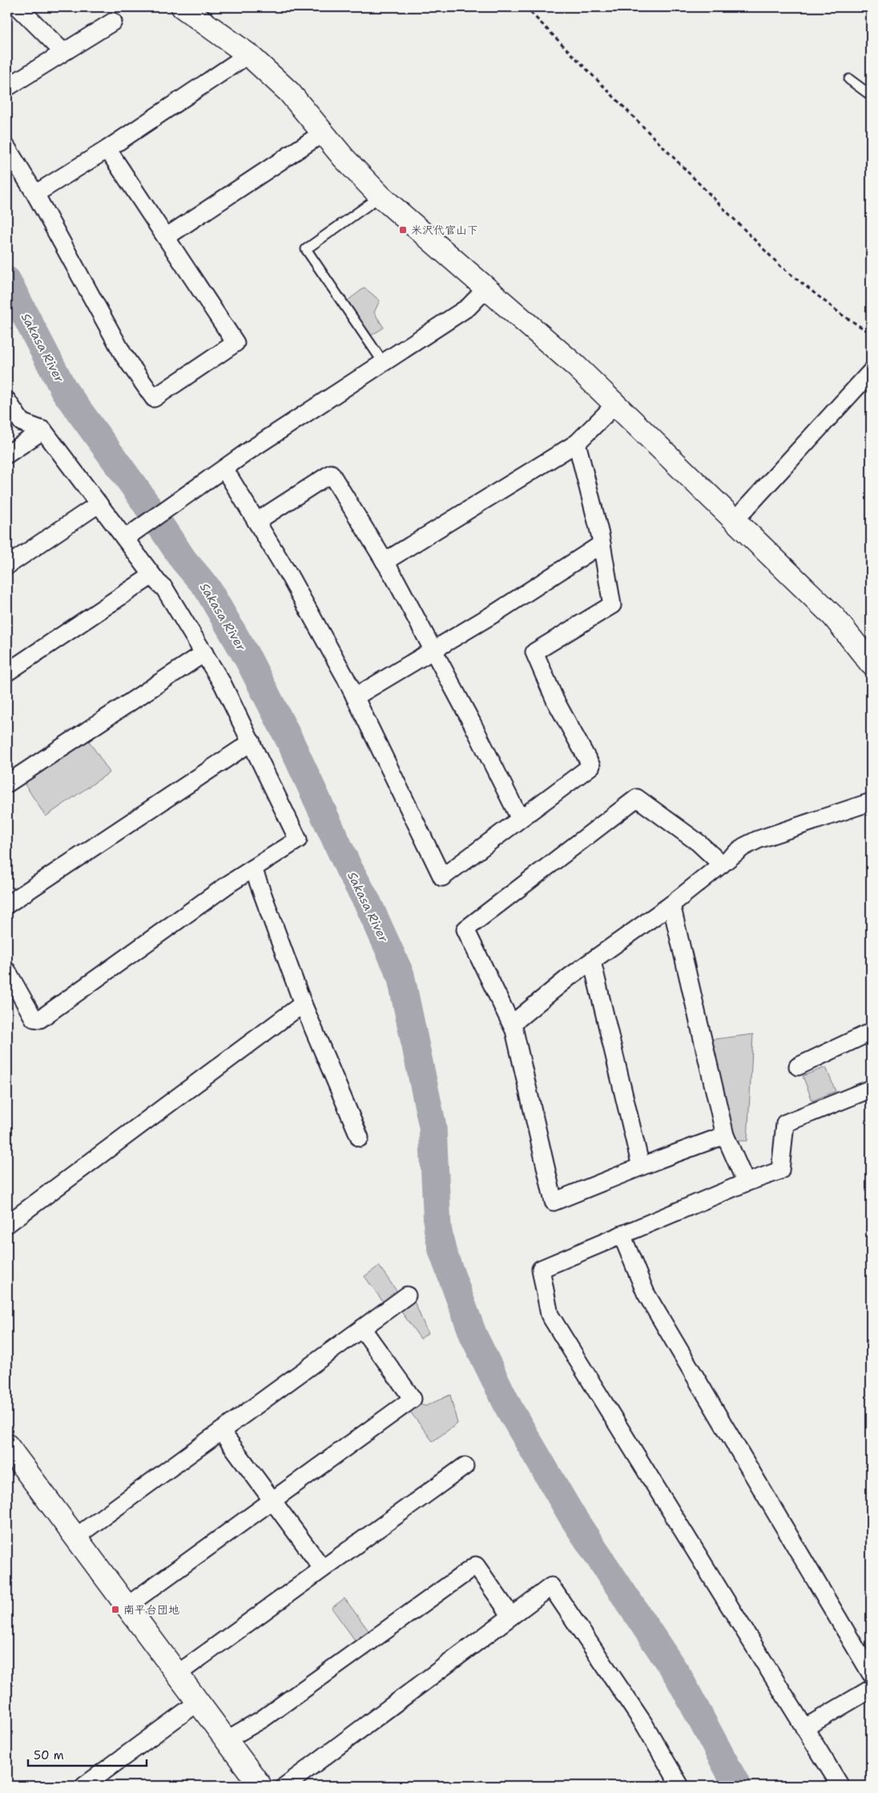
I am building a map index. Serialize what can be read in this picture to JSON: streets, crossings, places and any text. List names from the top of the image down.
{
  "water": ["Sakasa River"],
  "places": {
    "transit": ["米沢代官山下", "南平台団地"]
  },
  "scale_bar": "50 m"
}
